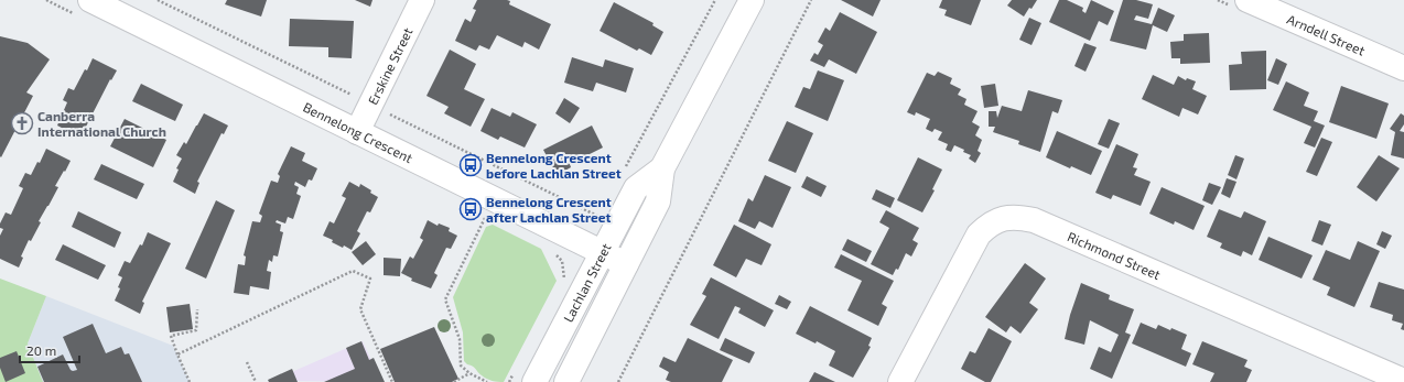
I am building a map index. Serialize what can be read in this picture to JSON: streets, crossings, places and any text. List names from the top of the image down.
{
  "streets": {
    "street": [
      "Arndell Street",
      "Erskine Street",
      "Bennelong Crescent",
      "Richmond Street",
      "Lachlan Street"
    ]
  },
  "crossings": [
    ["Erskine Street", "Bennelong Crescent"],
    ["Bennelong Crescent", "Lachlan Street"]
  ],
  "places": {
    "church": ["Canberra International Church"],
    "bus stop": ["Bennelong Crescent before Lachlan Street", "Bennelong Crescent after Lachlan Street"]
  },
  "scale_bar": "20 m"
}
